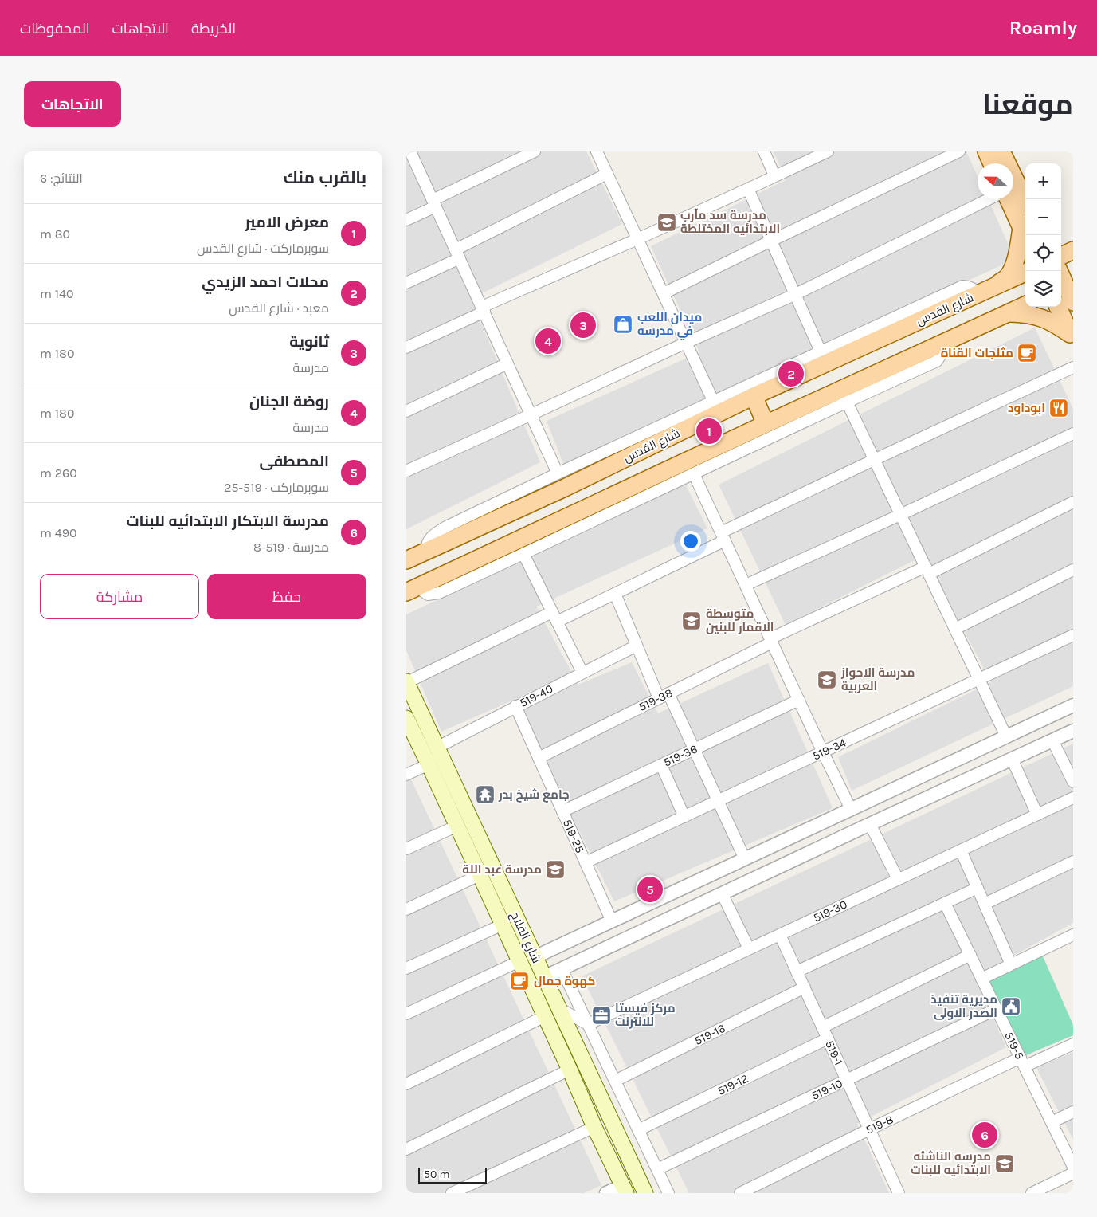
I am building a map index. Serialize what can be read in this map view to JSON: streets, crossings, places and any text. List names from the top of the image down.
{
  "streets": {
    "main road": ["شارع القدس", "شارع الفلاح"],
    "street": [
      "519-40",
      "519-38",
      "519-34",
      "519-36",
      "519-25",
      "519-30",
      "519-16",
      "519-5",
      "519-1",
      "519-12",
      "519-10",
      "519-8"
    ]
  },
  "crossings": [
    ["519-40", "519-25"],
    ["519-40", "شارع الفلاح"],
    ["519-38", "519-25"],
    ["519-34", "519-25"],
    ["519-36", "519-25"],
    ["519-30", "519-1"],
    ["519-16", "519-1"],
    ["519-5", "519-10"],
    ["519-5", "519-8"],
    ["519-1", "519-12"],
    ["519-1", "519-10"],
    ["519-1", "519-8"]
  ],
  "places": {
    "school or university": [
      "مدرسة سد مآرب الابتدائيه المختلطة",
      "متوسطة الاقمار للبنين",
      "مدرسة الاحواز العربية",
      "مدرسة عبد اللة",
      "مدرسه الناشئه الابتدائيه للبنات"
    ],
    "shop": ["ميدان اللعب في مدرسه"],
    "cafe": ["مثلجات القناة", "كهوة جمال"],
    "restaurant": ["ابوداود"],
    "temple": ["جامع شيخ بدر"],
    "public building": ["مديرية تنفيذ الصدر الاولى"],
    "office": ["مركز فيستا للانترنت"]
  },
  "scale_bar": "50 m",
  "north": "left",
  "page": {
    "header": "Roamly",
    "nav": ["الخريطة", "الاتجاهات", "المحفوظات"],
    "title": "موقعنا",
    "buttons": [
      "الاتجاهات",
      ["حفظ", "مشاركة"]
    ],
    "heading": ["بالقرب منك", "النتائج: 6"],
    "map_buttons": ["+", "−"],
    "list": [
      {
        "mark": "1",
        "name": "معرض الامير",
        "note": "سوبرماركت · شارع القدس",
        "value": "80 m"
      },
      {
        "mark": "2",
        "name": "محلات احمد الزيدي",
        "note": "معبد · شارع القدس",
        "value": "140 m"
      },
      {
        "mark": "3",
        "name": "ثانوية",
        "note": "مدرسة",
        "value": "180 m"
      },
      {
        "mark": "4",
        "name": "روضة الجنان",
        "note": "مدرسة",
        "value": "180 m"
      },
      {
        "mark": "5",
        "name": "المصطفى",
        "note": "سوبرماركت · 519-25",
        "value": "260 m"
      },
      {
        "mark": "6",
        "name": "مدرسة الابتكار الابتدائيه للبنات",
        "note": "مدرسة · 519-8",
        "value": "490 m"
      }
    ],
    "pins": [
      "3",
      "4",
      "2",
      "1",
      "5",
      "6"
    ],
    "scale": "50 m"
  }
}
